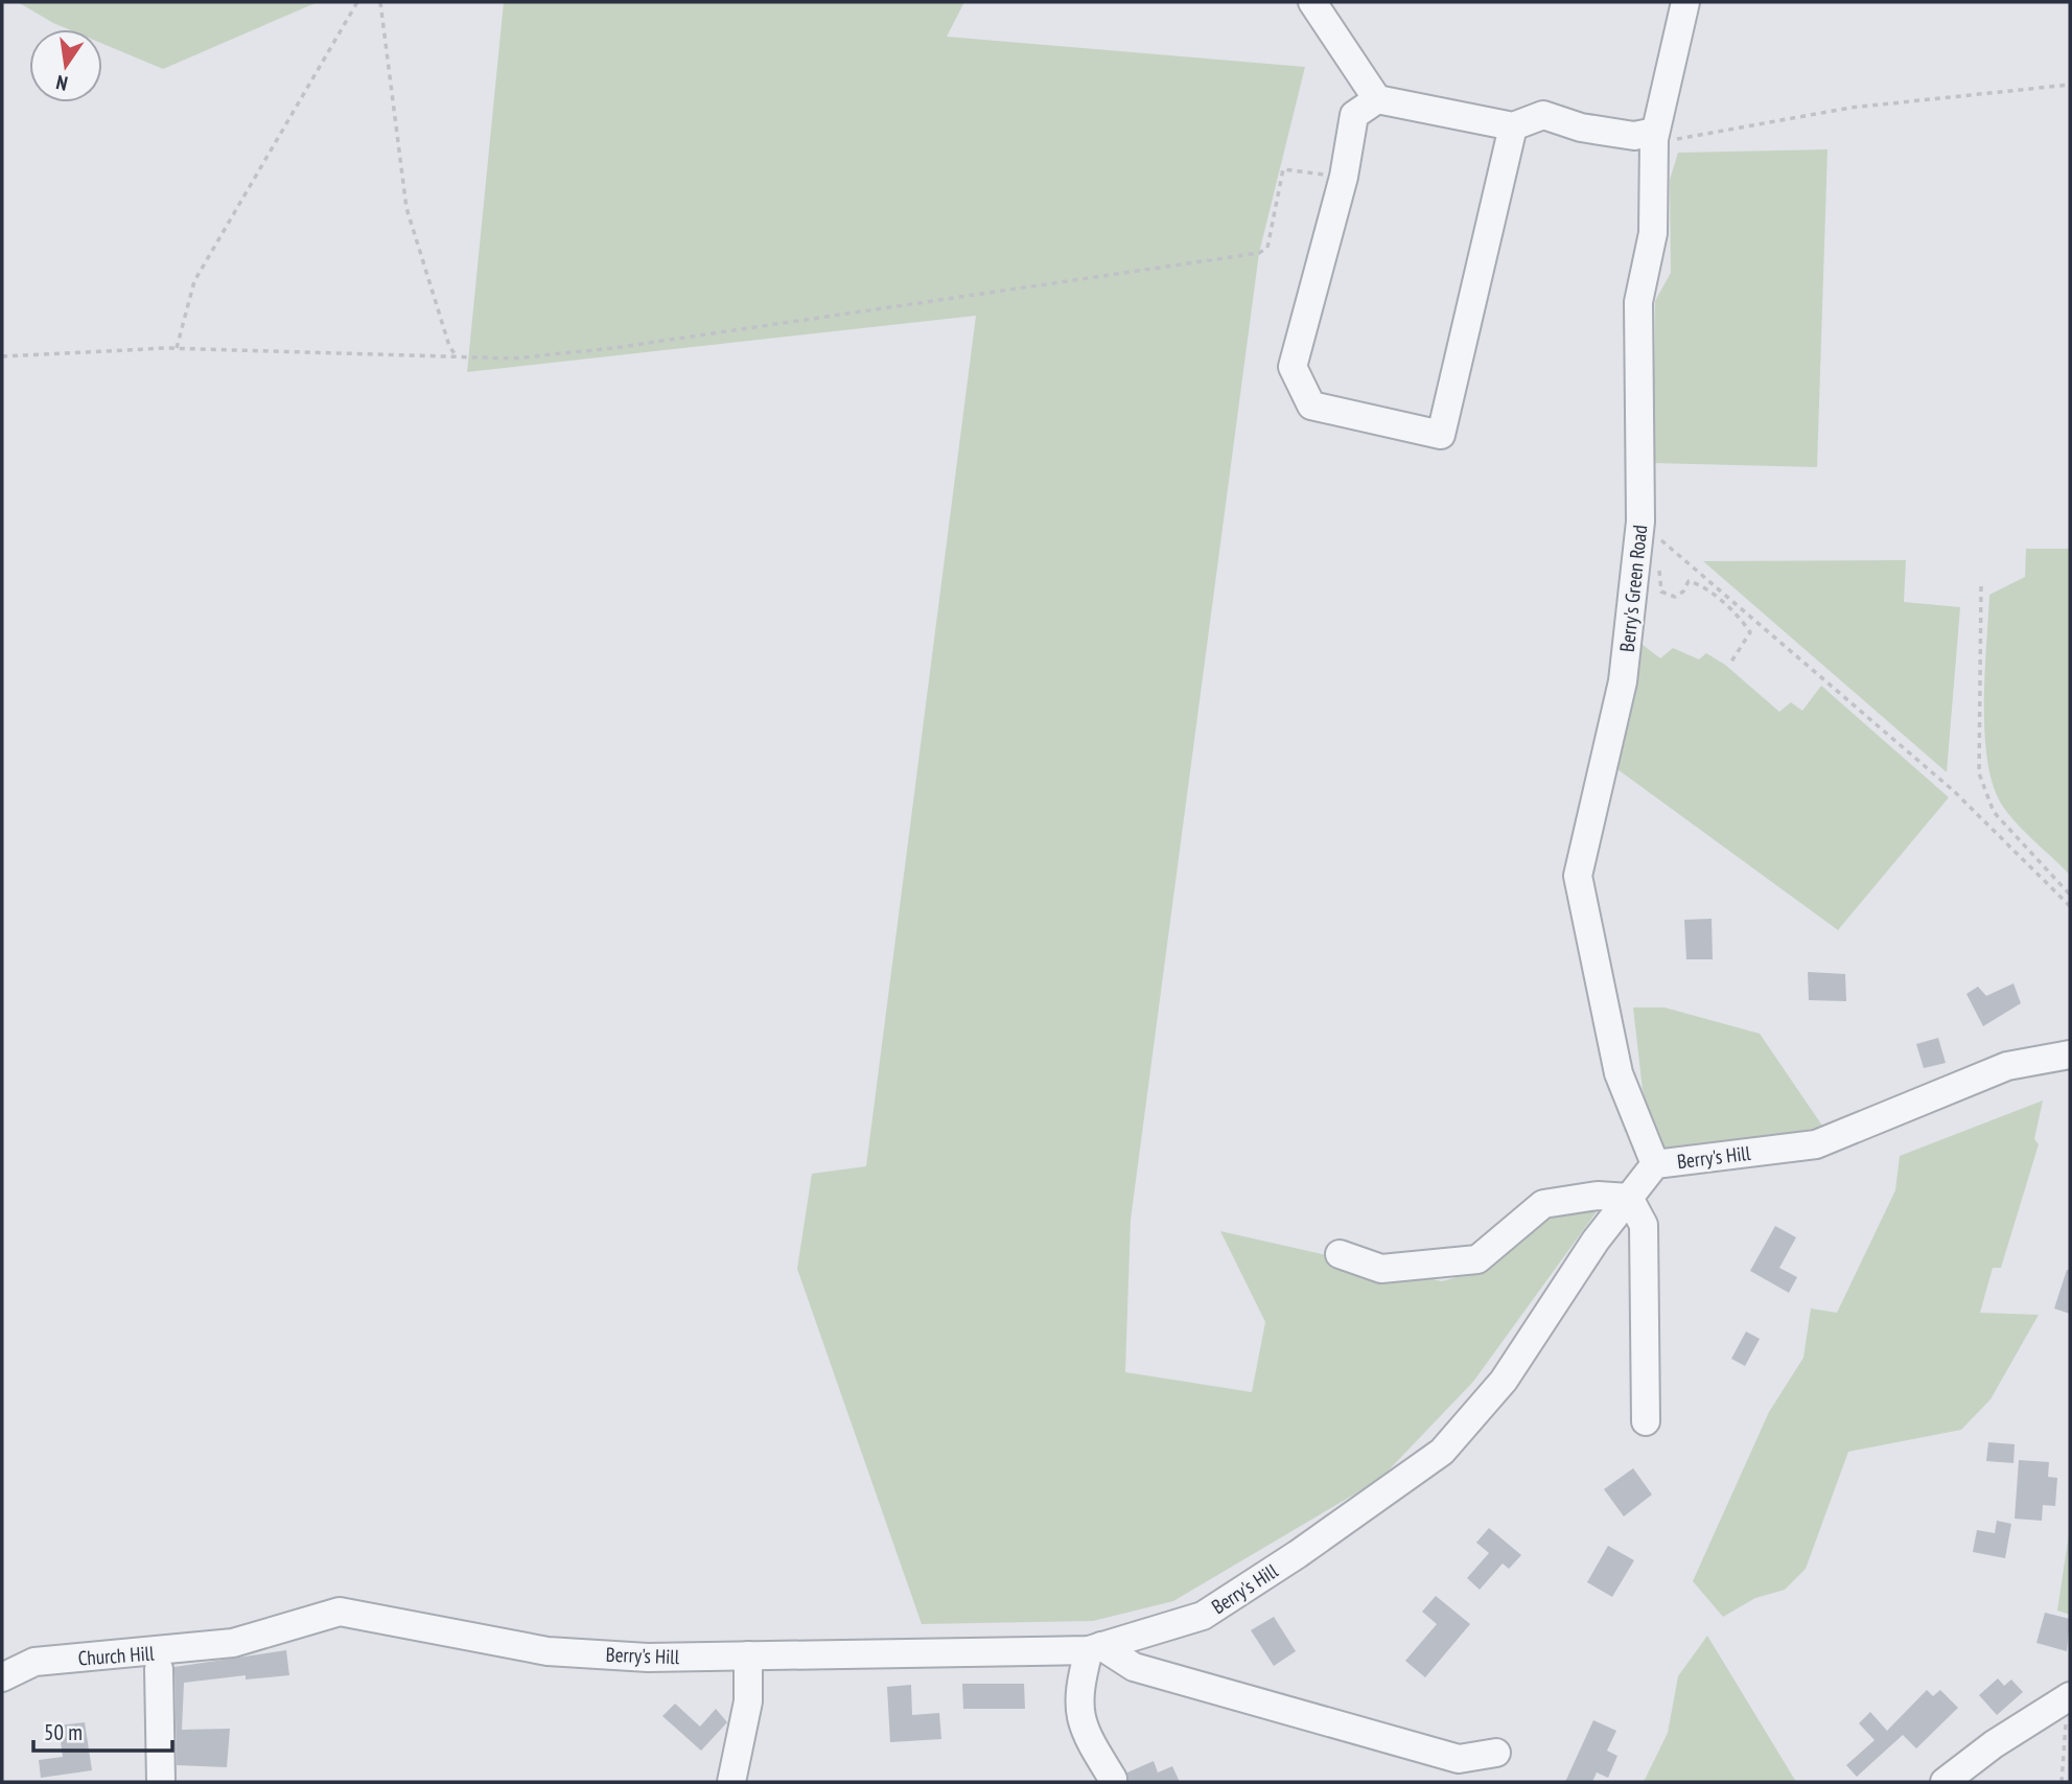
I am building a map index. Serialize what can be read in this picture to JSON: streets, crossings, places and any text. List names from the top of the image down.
{
  "streets": {
    "street": ["Berry's Green Road", "Berry's Hill", "Church Hill"]
  },
  "crossings": [
    ["Berry's Green Road", "Berry's Hill"],
    ["Berry's Hill", "Church Hill"]
  ],
  "scale_bar": "50 m",
  "north": "bottom"
}
